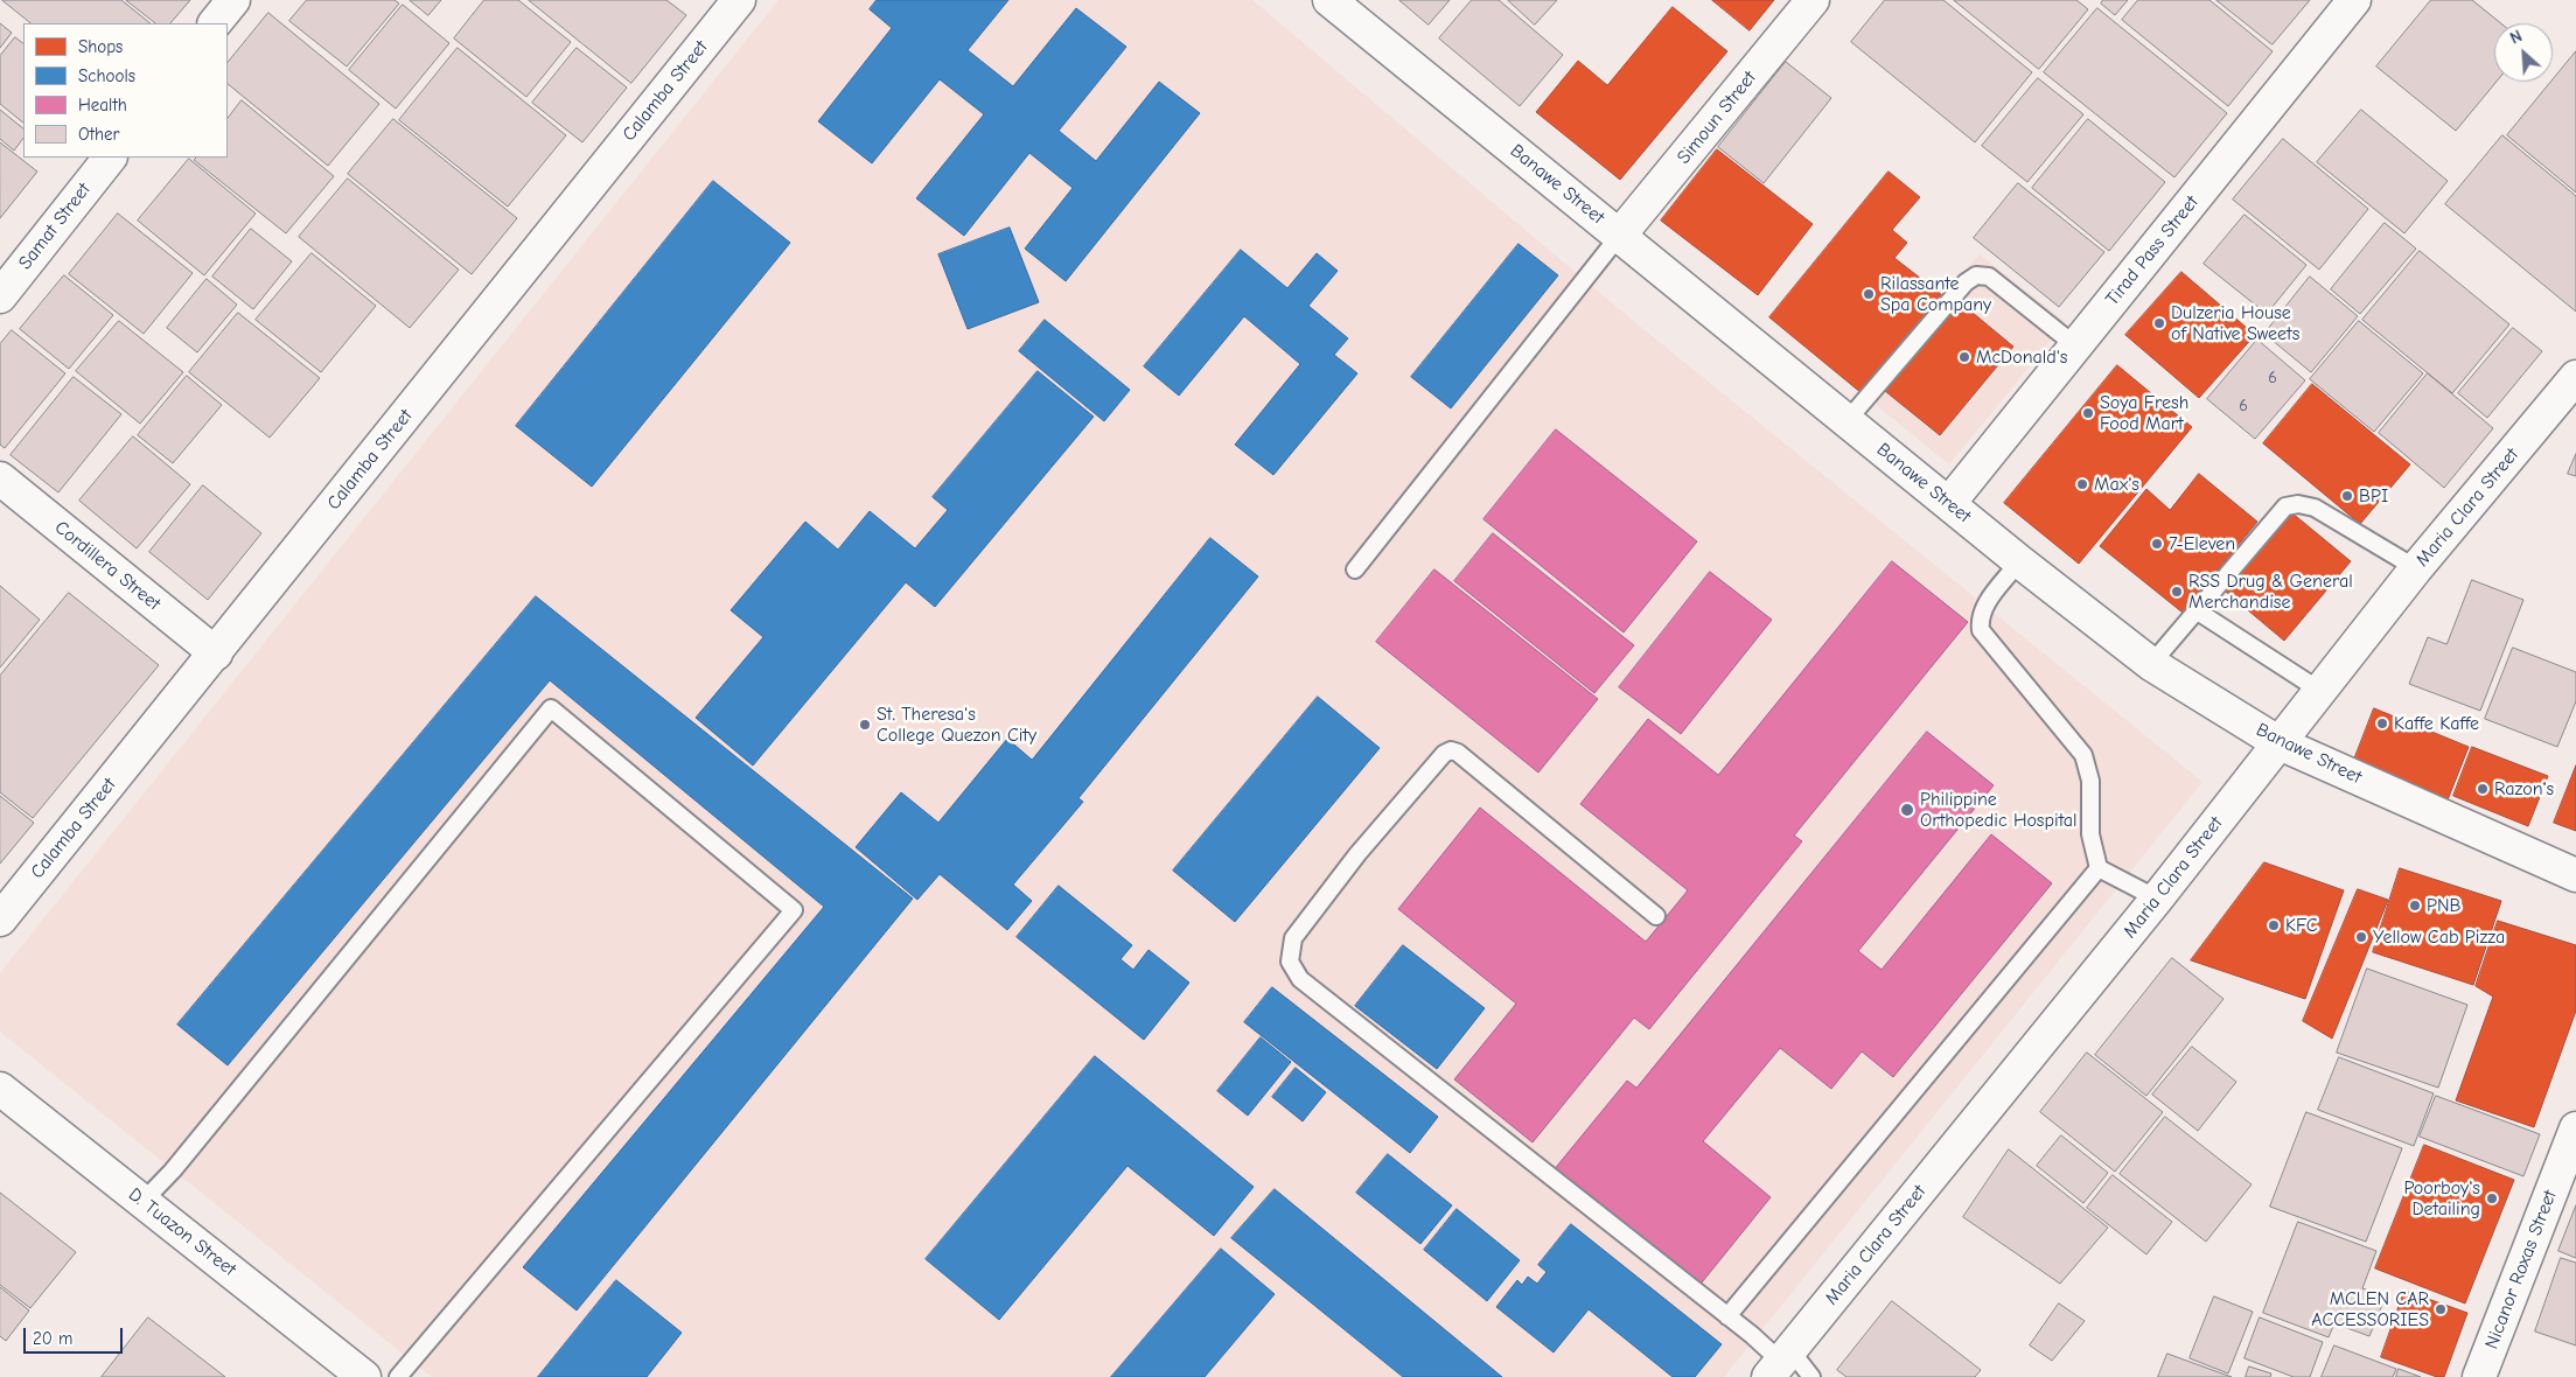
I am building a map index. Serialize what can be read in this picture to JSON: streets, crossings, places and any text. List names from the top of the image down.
{
  "streets": {
    "street": [
      "Calamba Street",
      "Simoun Street",
      "Banawe Street",
      "Samat Street",
      "Tirad Pass Street",
      "Maria Clara Street",
      "Cordillera Street",
      "D. Tuazon Street",
      "Nicanor Roxas Street"
    ]
  },
  "crossings": [
    ["Calamba Street", "Cordillera Street"],
    ["Simoun Street", "Banawe Street"],
    ["Banawe Street", "Tirad Pass Street"],
    ["Banawe Street", "Maria Clara Street"]
  ],
  "places": [
    "Rilassante Spa Company",
    "Dulzeria House of Native Sweets",
    "McDonald's",
    "Soya Fresh Food Mart",
    "Max's",
    "BPI",
    "7-Eleven",
    "RSS Drug & General Merchandise",
    "Kaffe Kaffe",
    "St. Theresa's College Quezon City",
    "Razon's",
    "Philippine Orthopedic Hospital",
    "PNB",
    "KFC",
    "Yellow Cab Pizza",
    "Poorboy's Detailing",
    "MCLEN CAR ACCESSORIES"
  ],
  "house_numbers": ["6", "6"],
  "legend": [
    "Shops",
    "Schools",
    "Health",
    "Other"
  ],
  "scale_bar": "20 m",
  "north": "top left"
}
